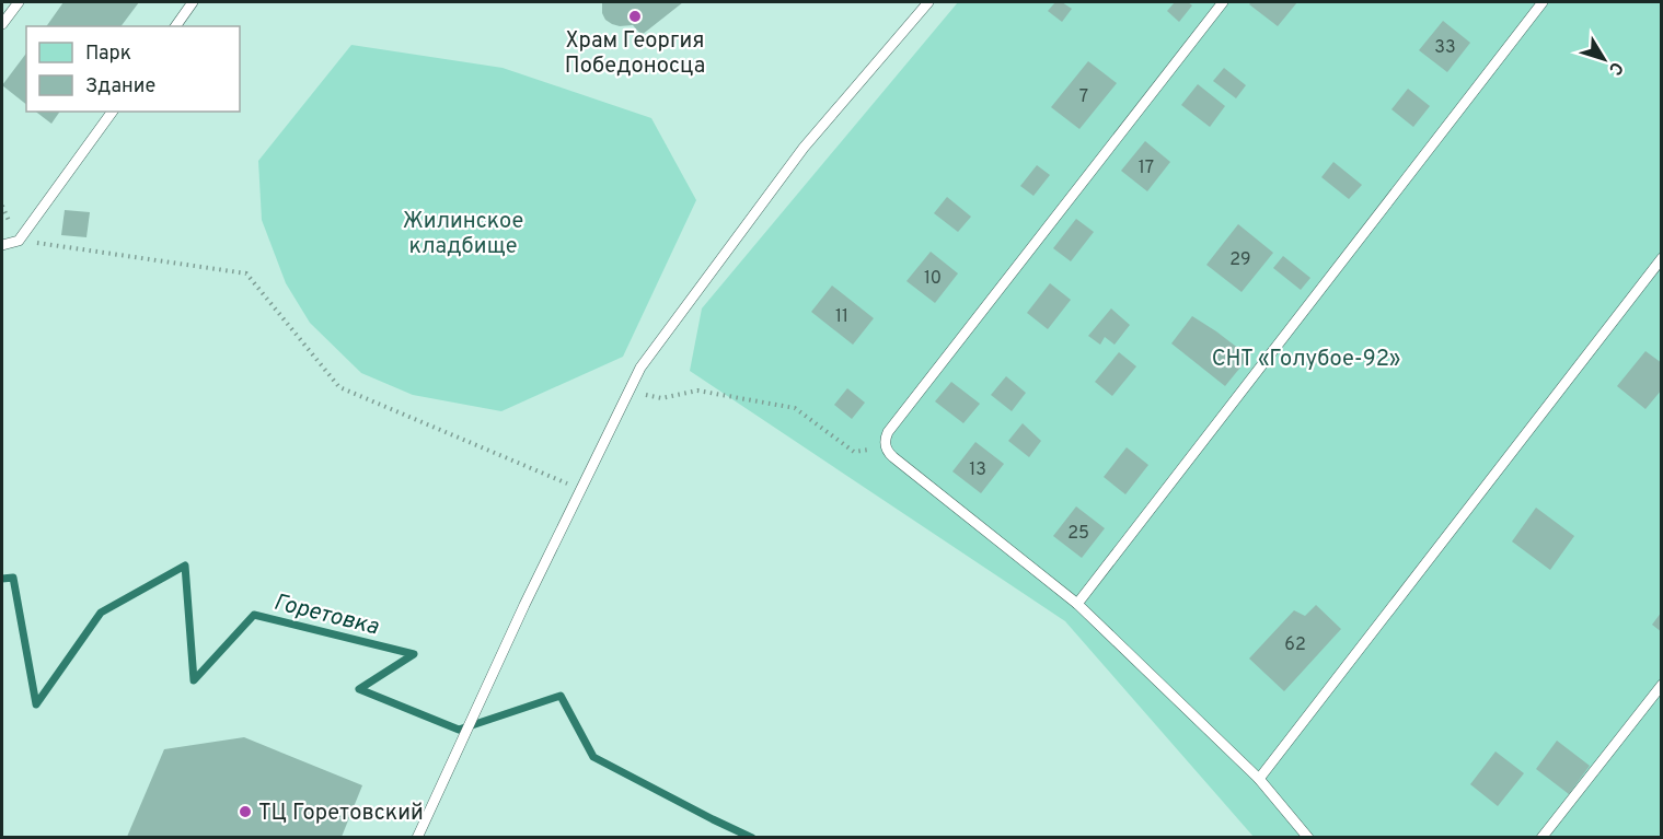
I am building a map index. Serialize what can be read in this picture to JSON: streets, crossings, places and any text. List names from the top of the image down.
{
  "water": ["Горетовка"],
  "parks": ["Жилинское кладбище", "СНТ «Голубое-92»"],
  "places": ["Храм Георгия Победоносца", "ТЦ Горетовский"],
  "house_numbers": [
    "33",
    "7",
    "17",
    "29",
    "10",
    "11",
    "13",
    "25",
    "62"
  ],
  "legend": ["Парк", "Здание"],
  "north": "bottom right"
}
